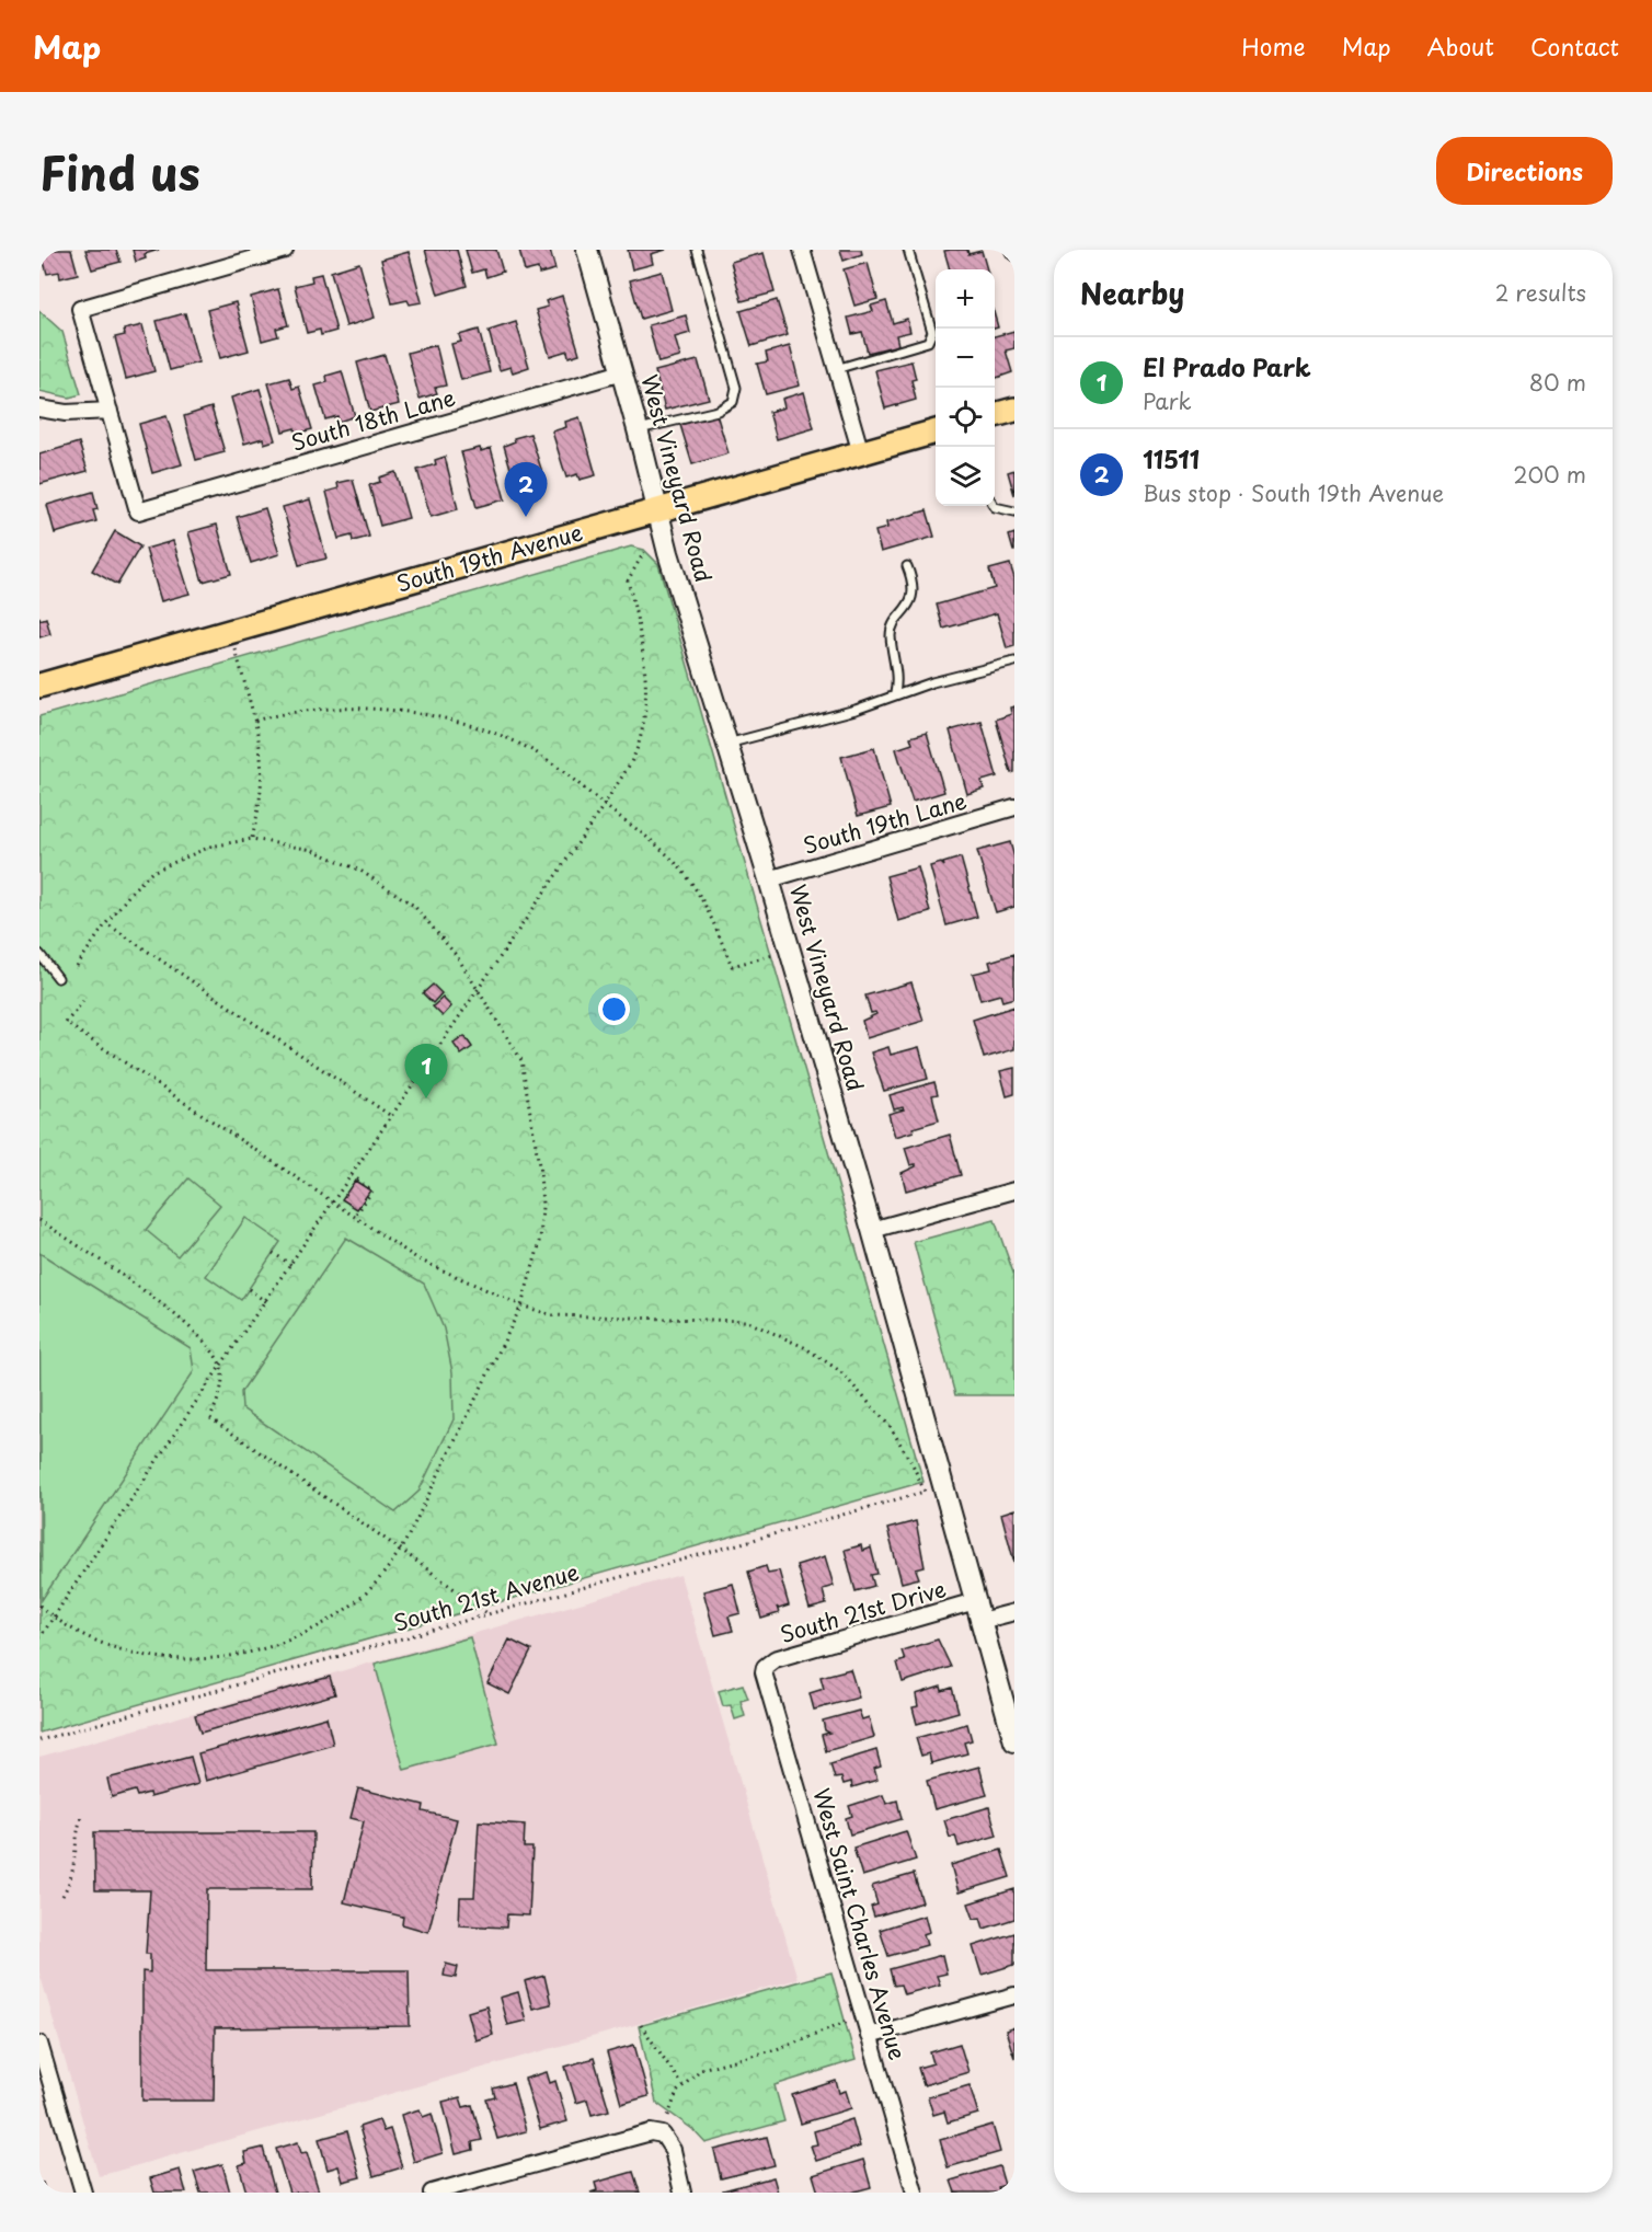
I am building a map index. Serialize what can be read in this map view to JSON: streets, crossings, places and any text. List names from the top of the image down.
{
  "streets": {
    "main road": ["South 19th Avenue"],
    "street": [
      "South 18th Lane",
      "West Vineyard Road",
      "South 19th Lane",
      "South 21st Drive",
      "West Saint Charles Avenue"
    ],
    "path": ["South 21st Avenue"]
  },
  "crossings": [
    ["South 18th Lane", "West Vineyard Road"],
    ["West Vineyard Road", "South 19th Avenue"],
    ["West Vineyard Road", "South 19th Lane"],
    ["West Vineyard Road", "South 21st Avenue"],
    ["West Vineyard Road", "South 21st Drive"],
    ["South 21st Drive", "West Saint Charles Avenue"]
  ],
  "page": {
    "header": "Map",
    "nav": [
      "Home",
      "Map",
      "About",
      "Contact"
    ],
    "title": "Find us",
    "buttons": "Directions",
    "heading": ["Nearby", "2 results"],
    "map_buttons": ["+", "−"],
    "list": [
      {
        "mark": "1",
        "name": "El Prado Park",
        "note": "Park",
        "value": "80 m"
      },
      {
        "mark": "2",
        "name": "11511",
        "note": "Bus stop · South 19th Avenue",
        "value": "200 m"
      }
    ],
    "pins": ["2", "1"]
  }
}
